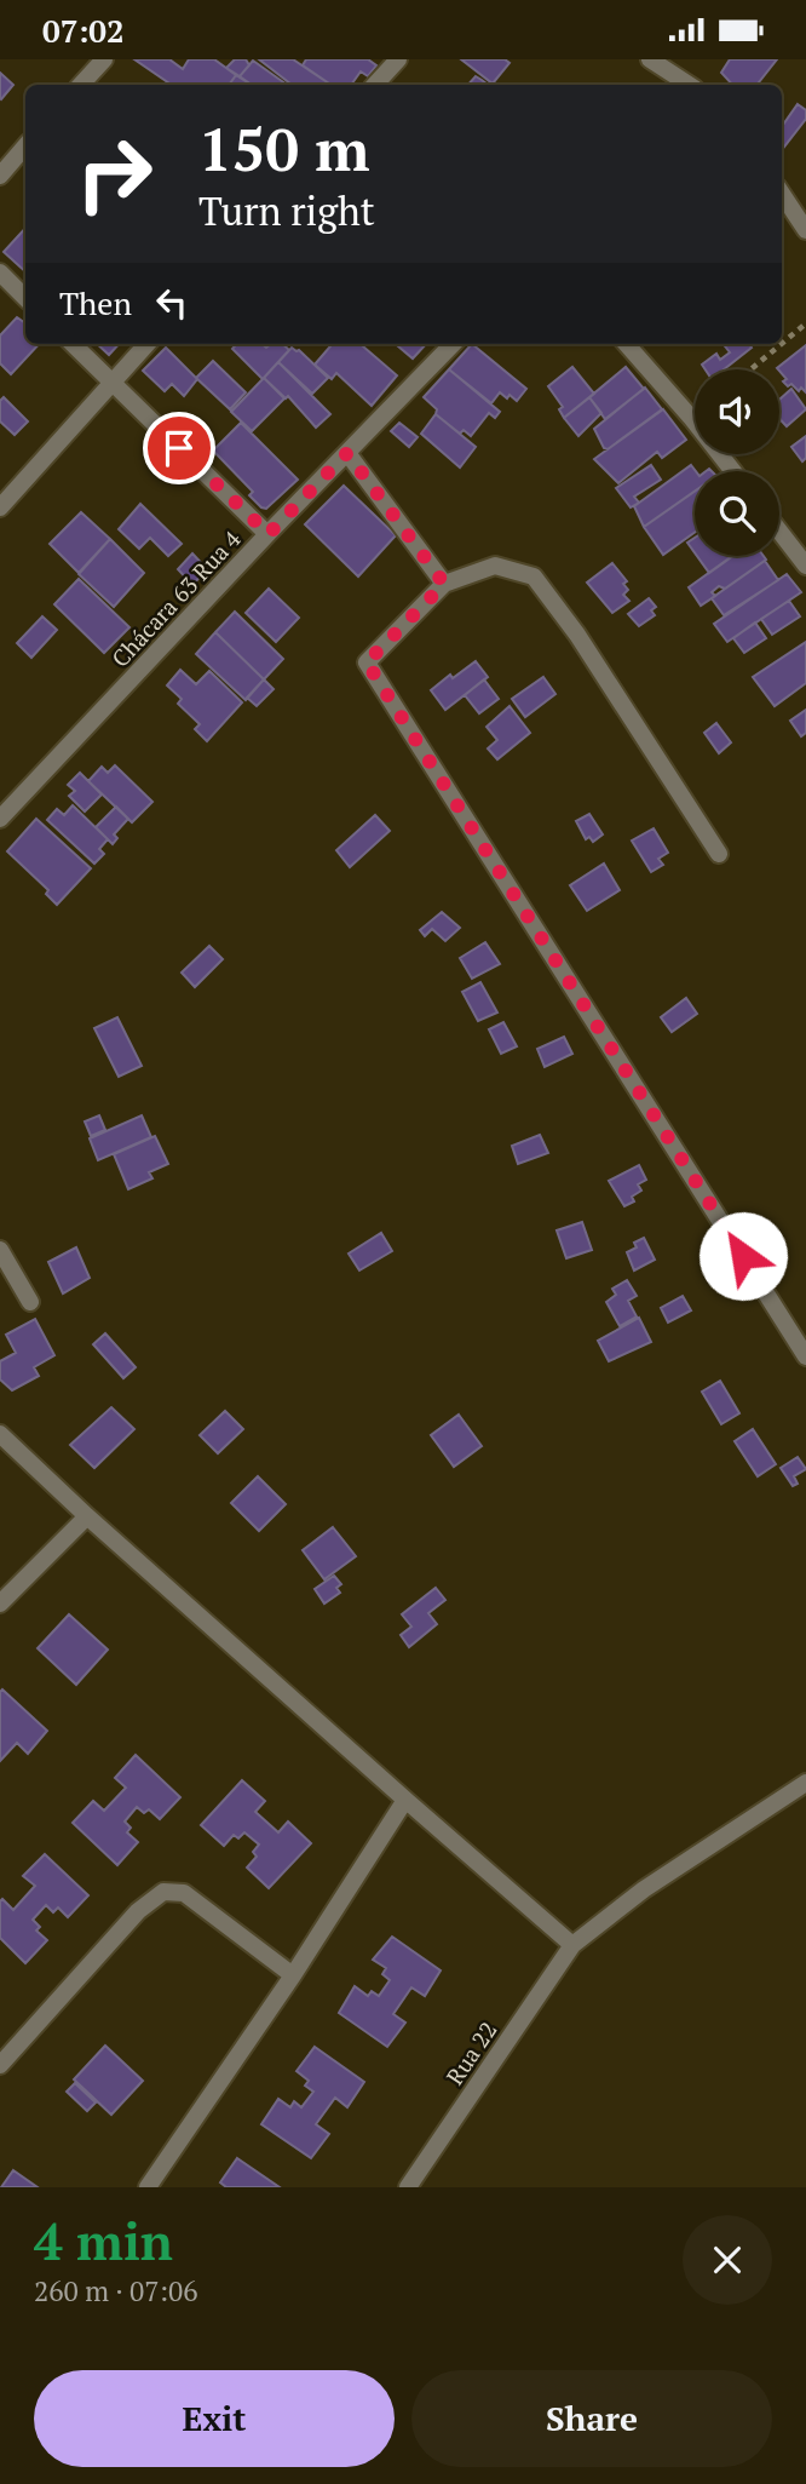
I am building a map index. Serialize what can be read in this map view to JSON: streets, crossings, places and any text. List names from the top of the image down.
{
  "streets": {
    "street": ["Chácara 63 Rua 4", "Rua 22"]
  },
  "page": {
    "status": "07:02",
    "turn": ["150 m", "Turn right"],
    "then": "Then",
    "heading": ["4 min", "260 m · 07:06"],
    "buttons": ["Exit", "Share"]
  }
}
